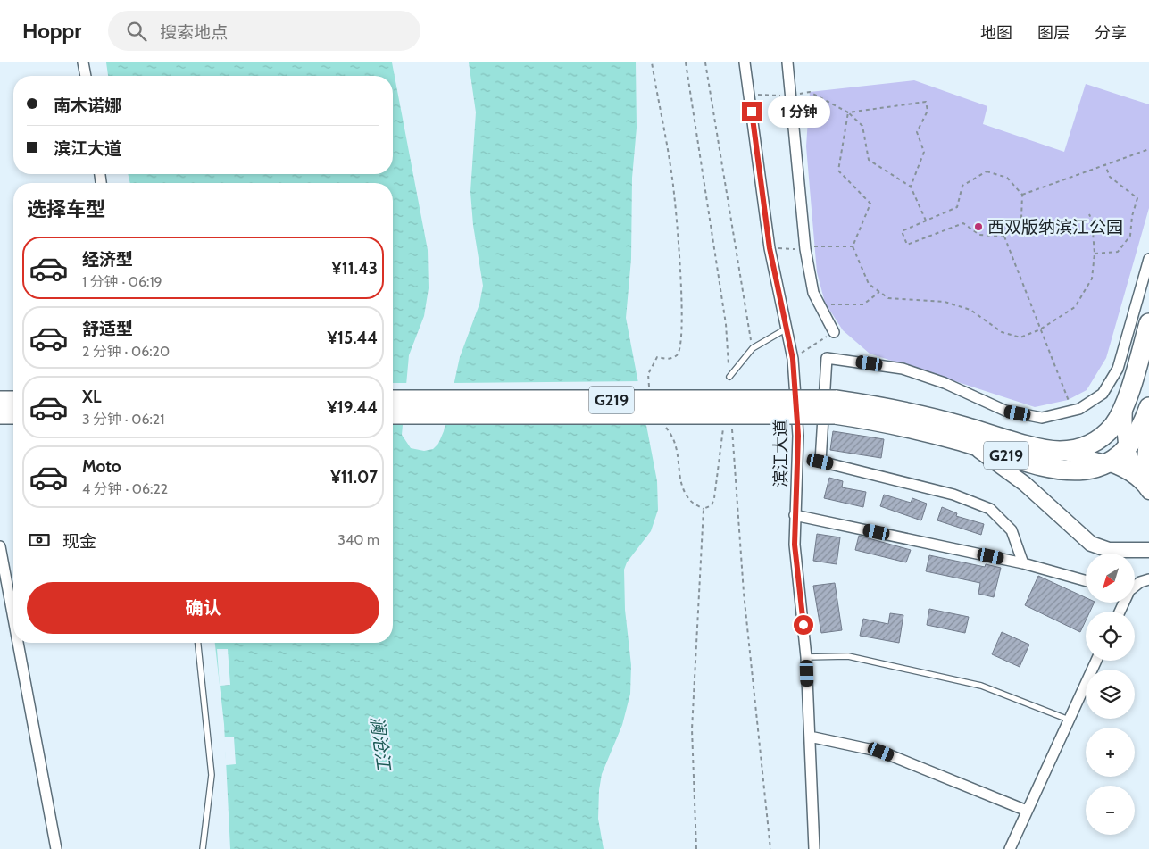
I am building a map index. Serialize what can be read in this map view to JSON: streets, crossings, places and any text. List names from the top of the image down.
{
  "streets": {
    "highway": ["G219"],
    "street": ["滨江大道"]
  },
  "water": ["澜沧江"],
  "places": ["西双版纳滨江公园"],
  "north": "bottom left",
  "page": {
    "header": "Hoppr",
    "search": "搜索地点",
    "nav": ["地图", "图层", "分享"],
    "banner": ["南木诺娜", "滨江大道"],
    "bubble": "1 分钟",
    "heading": "选择车型",
    "list": [
      {
        "name": "经济型",
        "note": "1 分钟 · 06:19",
        "value": "¥11.43"
      },
      {
        "name": "舒适型",
        "note": "2 分钟 · 06:20",
        "value": "¥15.44"
      },
      {
        "name": "XL",
        "note": "3 分钟 · 06:21",
        "value": "¥19.44"
      },
      {
        "name": "Moto",
        "note": "4 分钟 · 06:22",
        "value": "¥11.07"
      }
    ],
    "pay": ["现金", "340 m"],
    "map_buttons": ["+", "−"],
    "buttons": "确认"
  }
}
